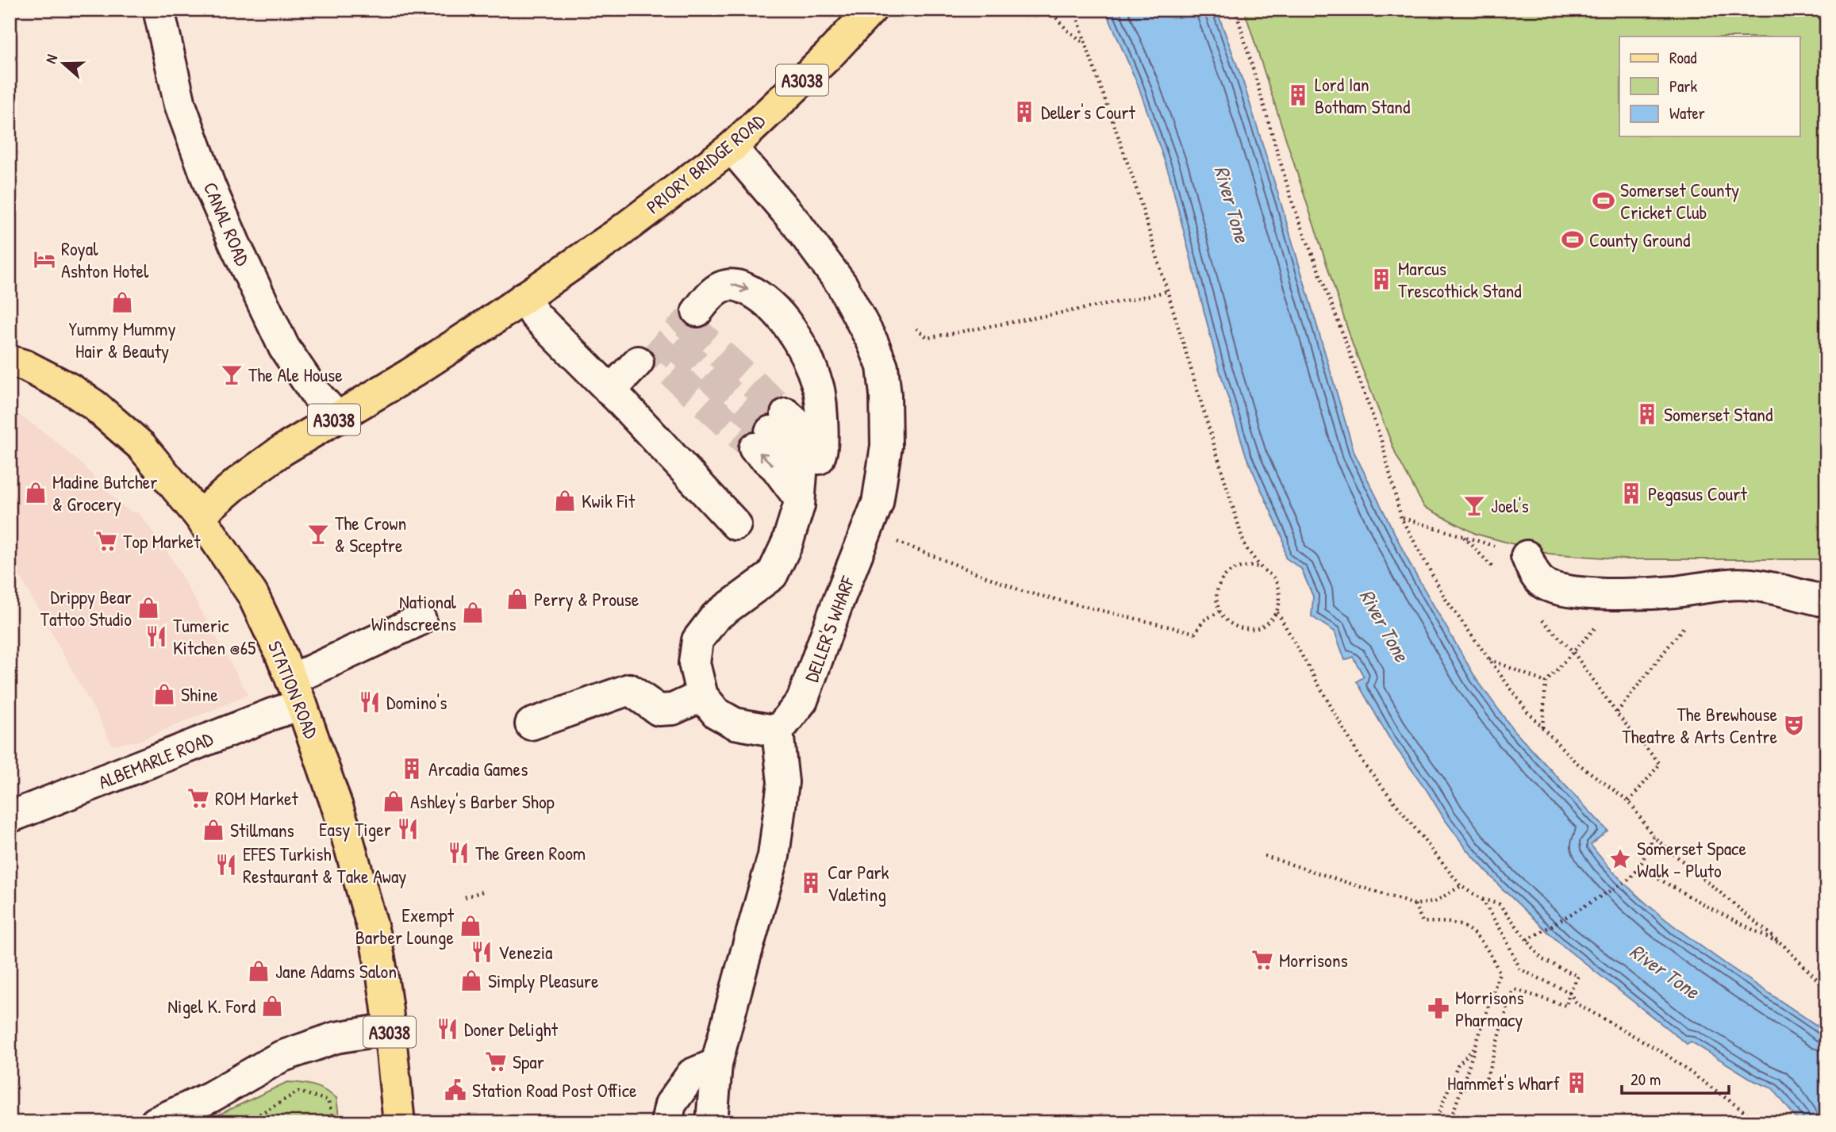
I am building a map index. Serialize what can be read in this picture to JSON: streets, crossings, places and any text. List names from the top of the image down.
{
  "streets": {
    "main road": ["A3038", "PRIORY BRIDGE ROAD", "STATION ROAD"],
    "street": ["CANAL ROAD", "DELLER'S WHARF", "ALBEMARLE ROAD"]
  },
  "crossings": [
    ["PRIORY BRIDGE ROAD", "CANAL ROAD"],
    ["PRIORY BRIDGE ROAD", "DELLER'S WHARF"],
    ["PRIORY BRIDGE ROAD", "STATION ROAD"],
    ["STATION ROAD", "ALBEMARLE ROAD"]
  ],
  "water": ["River Tone"],
  "places": {
    "building": [
      "Lord Ian Botham Stand",
      "Deller's Court",
      "Marcus Trescothick Stand",
      "Somerset Stand",
      "Pegasus Court",
      "Arcadia Games",
      "Car Park Valeting",
      "Hammet's Wharf"
    ],
    "sports": ["Somerset County Cricket Club", "County Ground"],
    "hotel": ["Royal Ashton Hotel"],
    "shop": [
      "Yummy Mummy Hair & Beauty",
      "Madine Butcher & Grocery",
      "Kwik Fit",
      "Perry & Prouse",
      "Drippy Bear Tattoo Studio",
      "National Windscreens",
      "Shine",
      "Ashley's Barber Shop",
      "Stillmans",
      "Exempt Barber Lounge",
      "Jane Adams Salon",
      "Simply Pleasure",
      "Nigel K. Ford"
    ],
    "bar": ["The Ale House", "Joel's", "The Crown & Sceptre"],
    "supermarket": [
      "Top Market",
      "ROM Market",
      "Morrisons",
      "Spar"
    ],
    "restaurant": [
      "Tumeric Kitchen @65",
      "Domino's",
      "Easy Tiger",
      "The Green Room",
      "EFES Turkish Restaurant & Take Away",
      "Venezia",
      "Doner Delight"
    ],
    "theatre": ["The Brewhouse Theatre & Arts Centre"],
    "place": ["Somerset Space Walk - Pluto"],
    "pharmacy": ["Morrisons Pharmacy"],
    "public building": ["Station Road Post Office"]
  },
  "legend": ["Road", "Park", "Water"],
  "scale_bar": "20 m",
  "north": "left"
}
